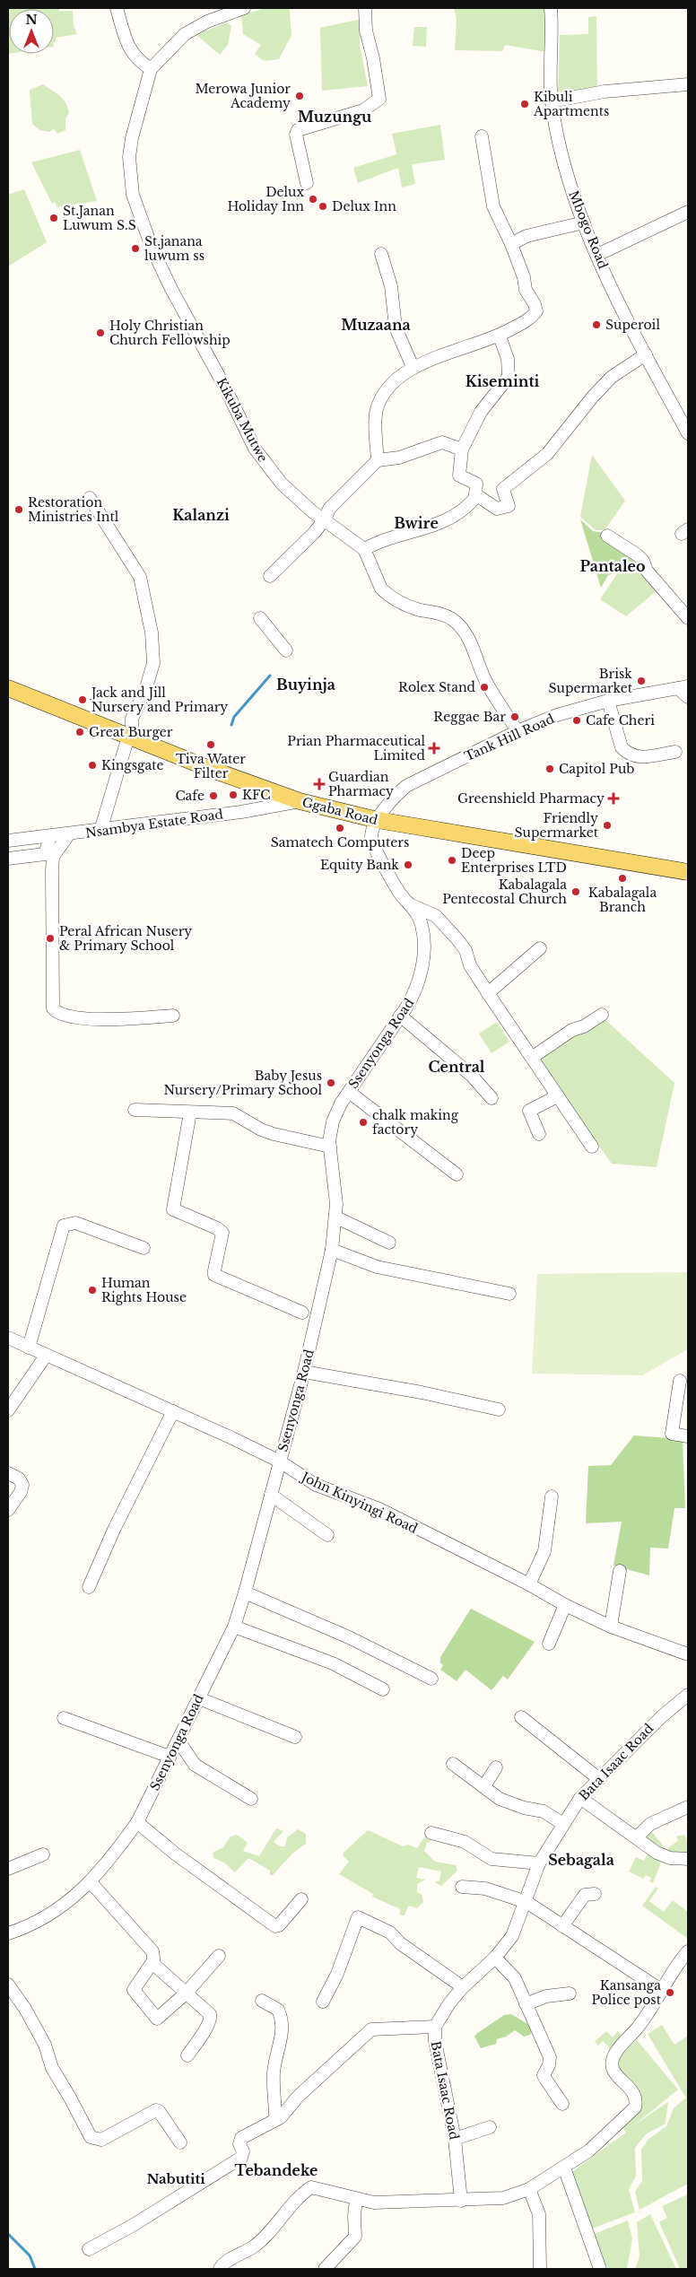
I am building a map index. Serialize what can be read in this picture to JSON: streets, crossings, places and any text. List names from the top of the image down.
{
  "streets": {
    "main road": ["Ggaba Road"],
    "street": [
      "Mbogo Road",
      "Kikuba Mutwe",
      "Tank Hill Road",
      "Nsambya Estate Road",
      "Ssenyonga Road",
      "John Kinyingi Road",
      "Bata Isaac Road"
    ]
  },
  "crossings": [
    ["Kikuba Mutwe", "Tank Hill Road"],
    ["Tank Hill Road", "Ggaba Road"],
    ["Tank Hill Road", "Ssenyonga Road"],
    ["Ggaba Road", "Nsambya Estate Road"],
    ["Ggaba Road", "Ssenyonga Road"],
    ["Ssenyonga Road", "John Kinyingi Road"]
  ],
  "districts": [
    "Muzungu",
    "Muzaana",
    "Kiseminti",
    "Kalanzi",
    "Bwire",
    "Pantaleo",
    "Buyinja",
    "Central",
    "Sebagala",
    "Tebandeke",
    "Nabutiti"
  ],
  "places": {
    "other": [
      "Merowa Junior Academy",
      "Kibuli Apartments",
      "Delux Holiday Inn",
      "Delux Inn",
      "St.Janan Luwum S.S",
      "St.janana luwum ss",
      "Superoil",
      "Holy Christian Church Fellowship",
      "Restoration Ministries Intl",
      "Brisk Supermarket",
      "Rolex Stand",
      "Jack and Jill Nursery and Primary",
      "Reggae Bar",
      "Cafe Cheri",
      "Great Burger",
      "Tiva Water Filter",
      "Kingsgate",
      "Capitol Pub",
      "KFC",
      "Cafe",
      "Friendly Supermarket",
      "Samatech Computers",
      "Deep Enterprises LTD",
      "Equity Bank",
      "Kabalagala Branch",
      "Kabalagala Pentecostal Church",
      "Peral African Nusery & Primary School",
      "Baby Jesus Nursery/Primary School",
      "chalk making factory",
      "Human Rights House",
      "Kansanga Police post"
    ],
    "health": ["Prian Pharmaceutical Limited", "Guardian Pharmacy", "Greenshield Pharmacy"]
  },
  "north": "top"
}
